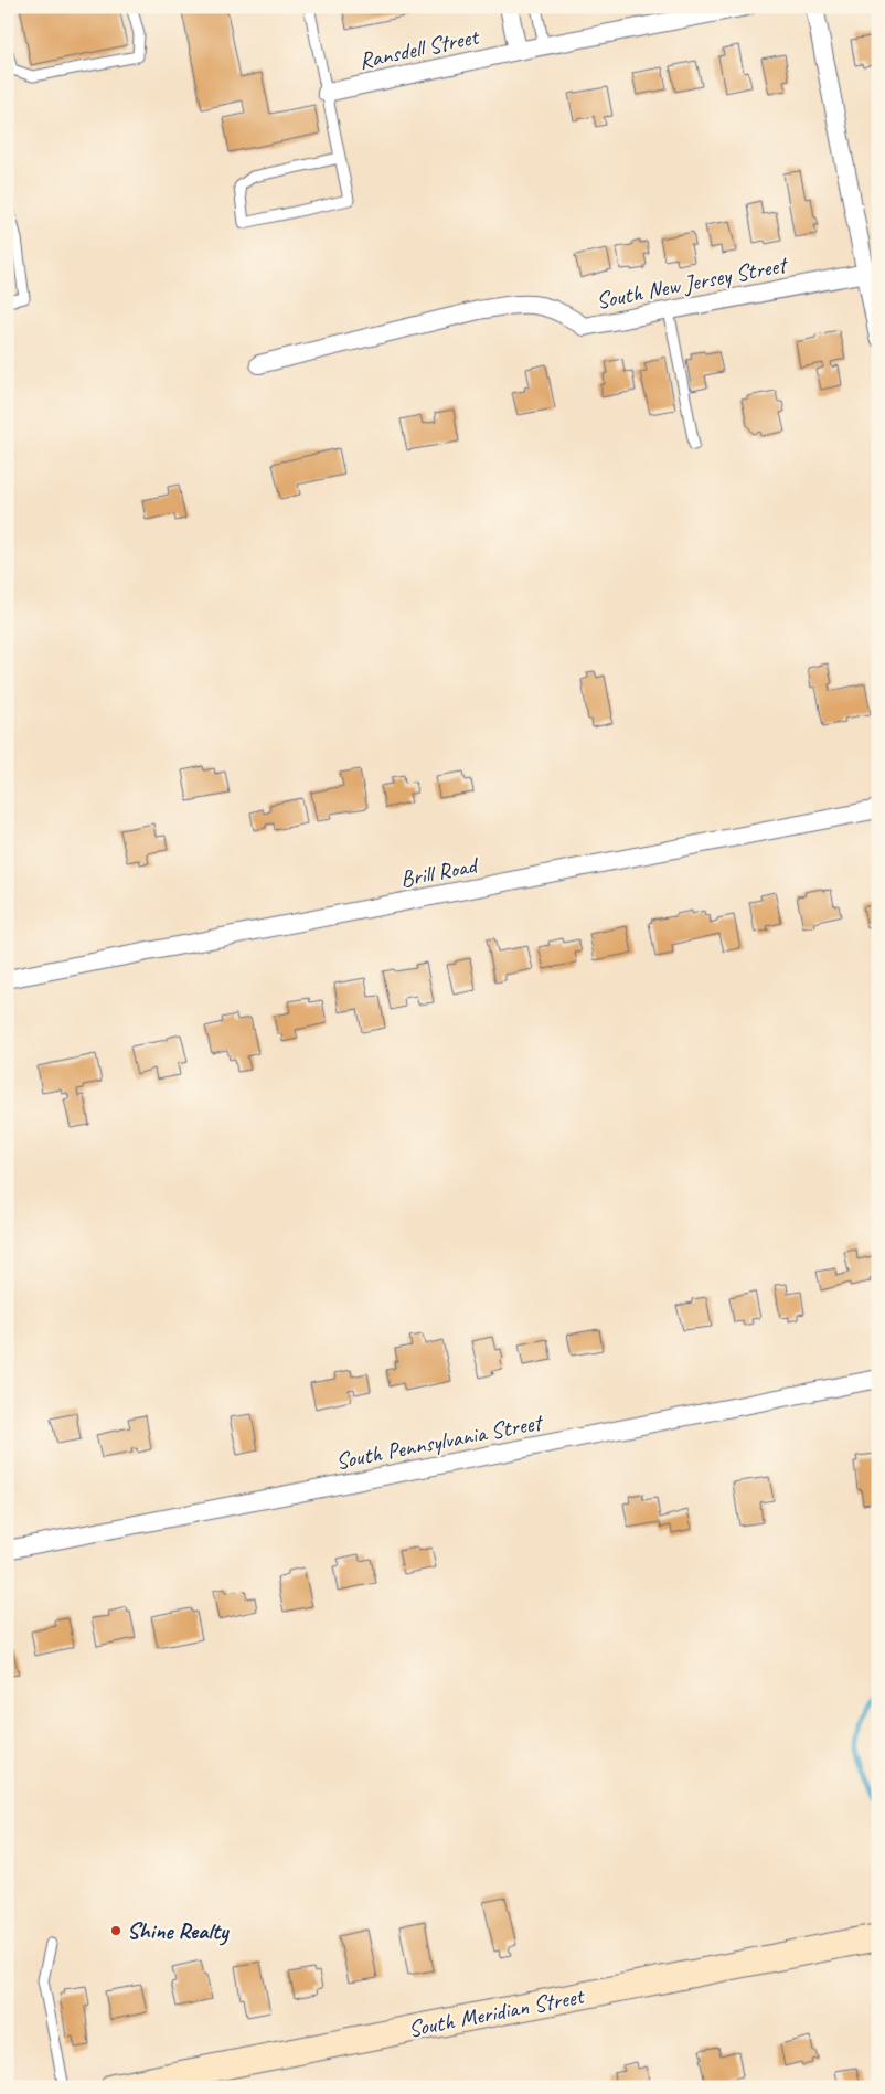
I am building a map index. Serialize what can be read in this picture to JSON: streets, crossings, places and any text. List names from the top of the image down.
{
  "streets": {
    "main road": ["South Meridian Street"],
    "street": [
      "Ransdell Street",
      "South New Jersey Street",
      "Brill Road",
      "South Pennsylvania Street"
    ]
  },
  "places": ["Shine Realty"]
}
